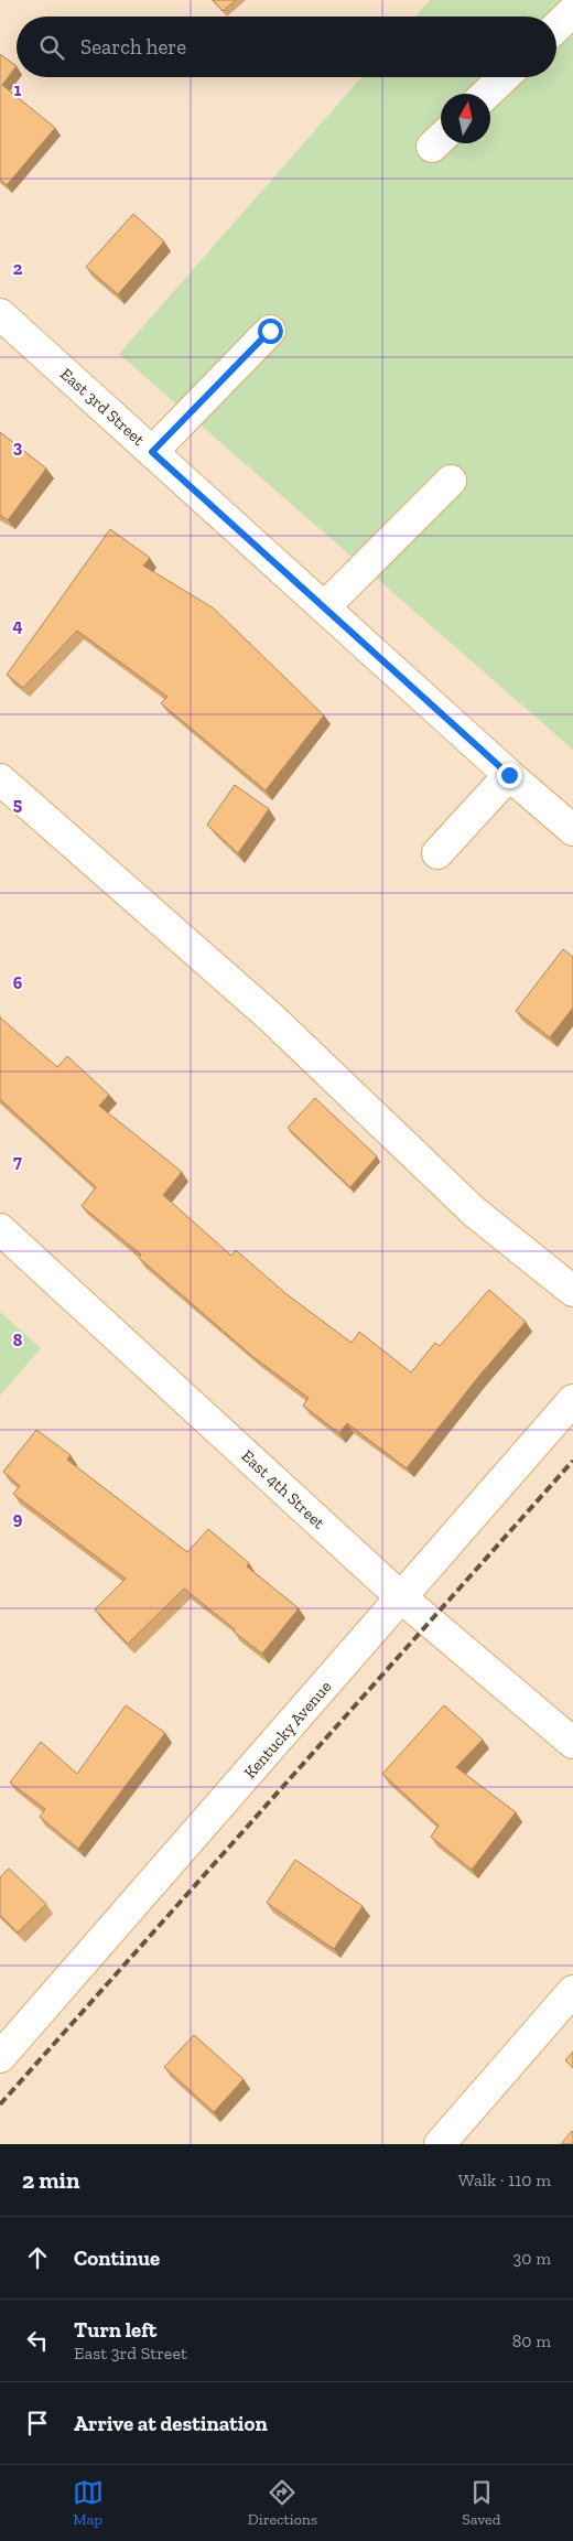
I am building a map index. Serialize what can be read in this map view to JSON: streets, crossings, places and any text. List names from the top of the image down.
{
  "streets": {
    "street": ["East 3rd Street", "East 4th Street", "Kentucky Avenue"]
  },
  "crossings": [
    ["East 4th Street", "Kentucky Avenue"]
  ],
  "north": "top",
  "page": {
    "search": "Search here",
    "heading": ["2 min", "Walk · 110 m"],
    "list": [
      ["Continue", "30 m"],
      ["Turn left", "East 3rd Street", "80 m"],
      "Arrive at destination"
    ],
    "nav": ["Map", "Directions", "Saved"]
  },
  "grid": {
    "rows": [
      "1",
      "2",
      "3",
      "4",
      "5",
      "6",
      "7",
      "8",
      "9"
    ]
  }
}
